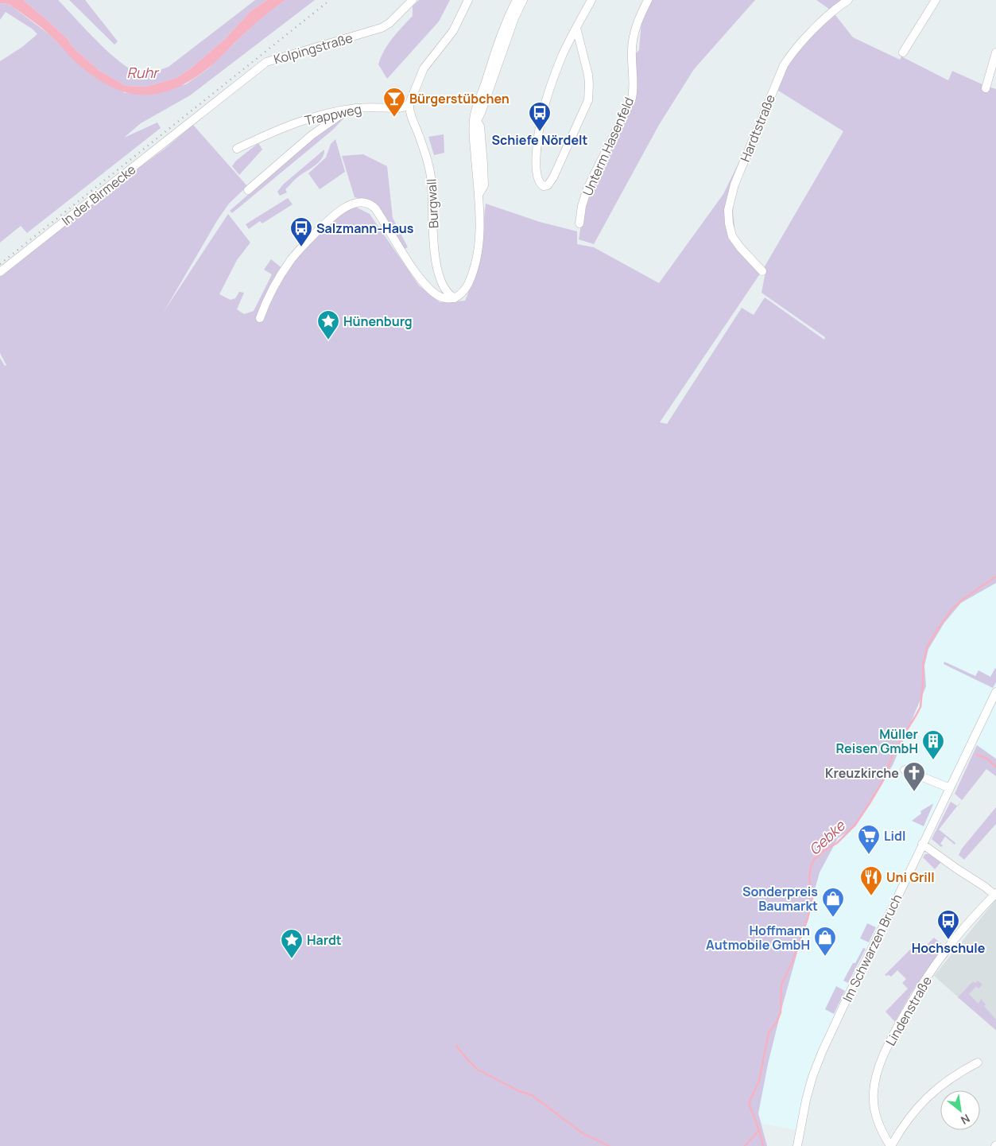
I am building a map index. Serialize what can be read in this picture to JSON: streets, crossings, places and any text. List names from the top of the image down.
{
  "streets": {
    "street": [
      "Kolpingstraße",
      "Trappweg",
      "Hardtstraße",
      "Unterm Hasenfeld",
      "In der Birmecke",
      "Burgwall",
      "Im Schwarzen Bruch",
      "Lindenstraße"
    ]
  },
  "crossings": [
    ["Kolpingstraße", "In der Birmecke"],
    ["Trappweg", "Burgwall"]
  ],
  "water": ["Ruhr", "Gebke"],
  "places": {
    "bar": ["Bürgerstübchen"],
    "bus stop": ["Schiefe Nördelt", "Salzmann-Haus", "Hochschule"],
    "place": ["Hünenburg", "Hardt"],
    "building": ["Müller Reisen GmbH"],
    "church": ["Kreuzkirche"],
    "supermarket": ["Lidl"],
    "restaurant": ["Uni Grill"],
    "shop": ["Sonderpreis Baumarkt", "Hoffmann Autmobile GmbH"]
  },
  "north": "bottom right"
}
